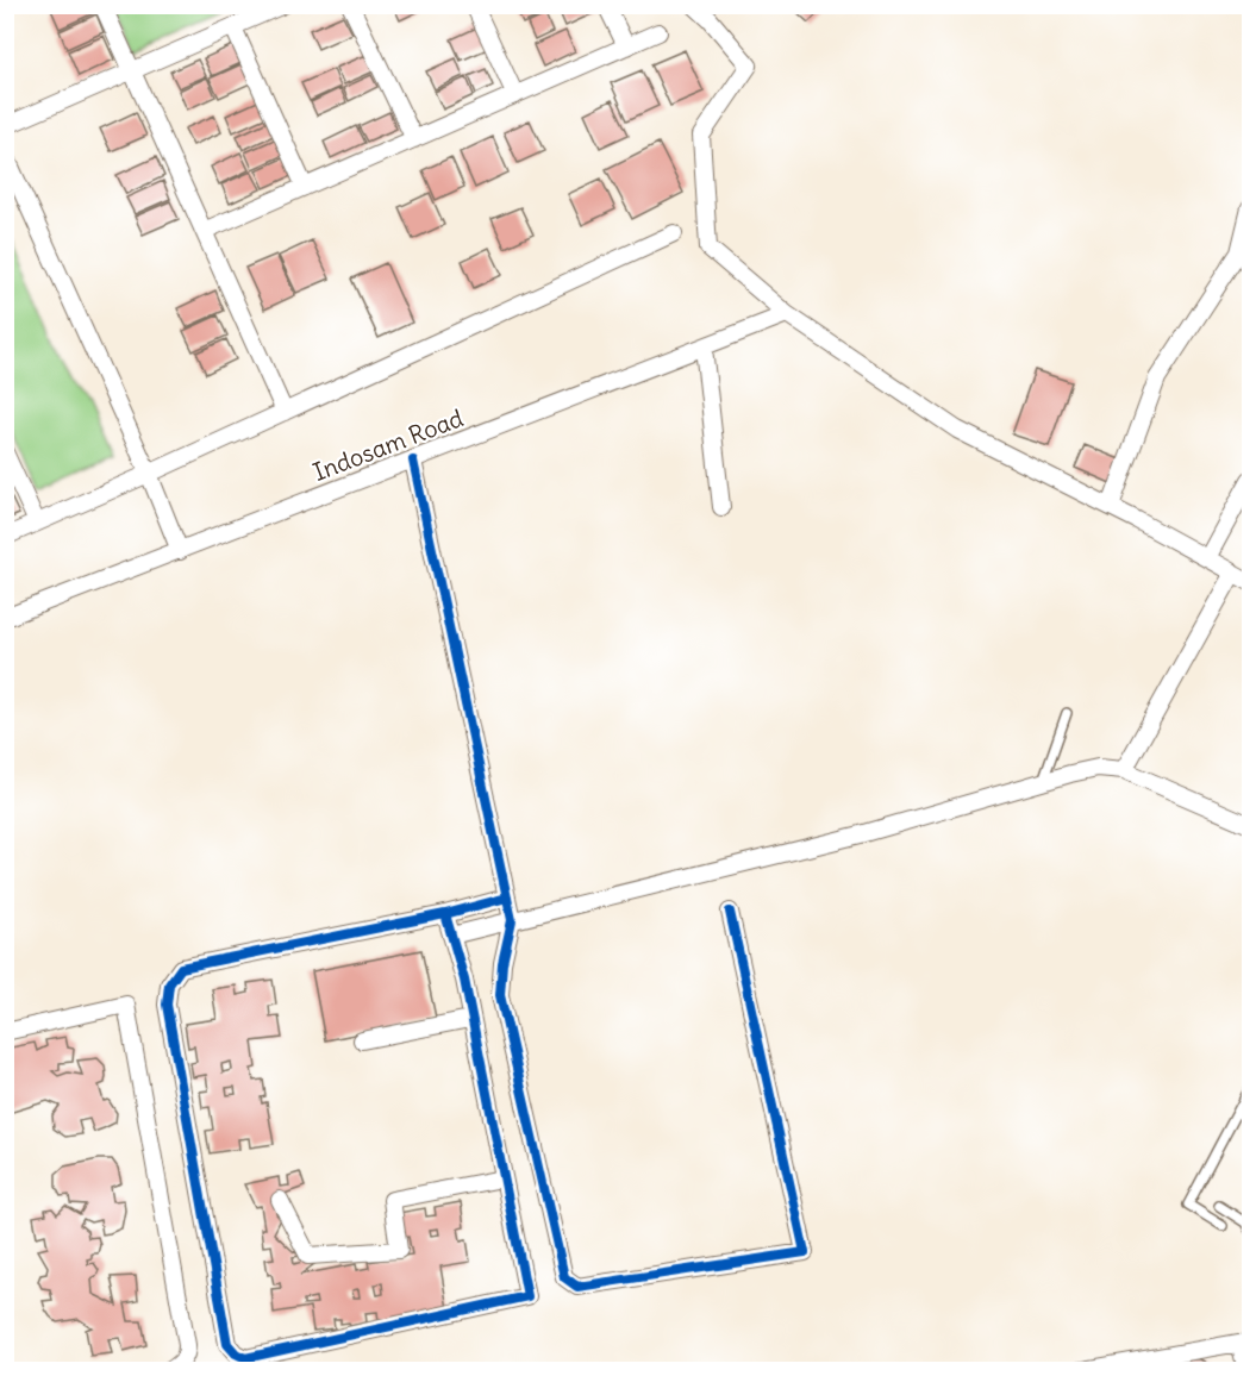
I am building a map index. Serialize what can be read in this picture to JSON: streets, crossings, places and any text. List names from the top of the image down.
{
  "streets": {
    "street": ["Indosam Road"]
  }
}
